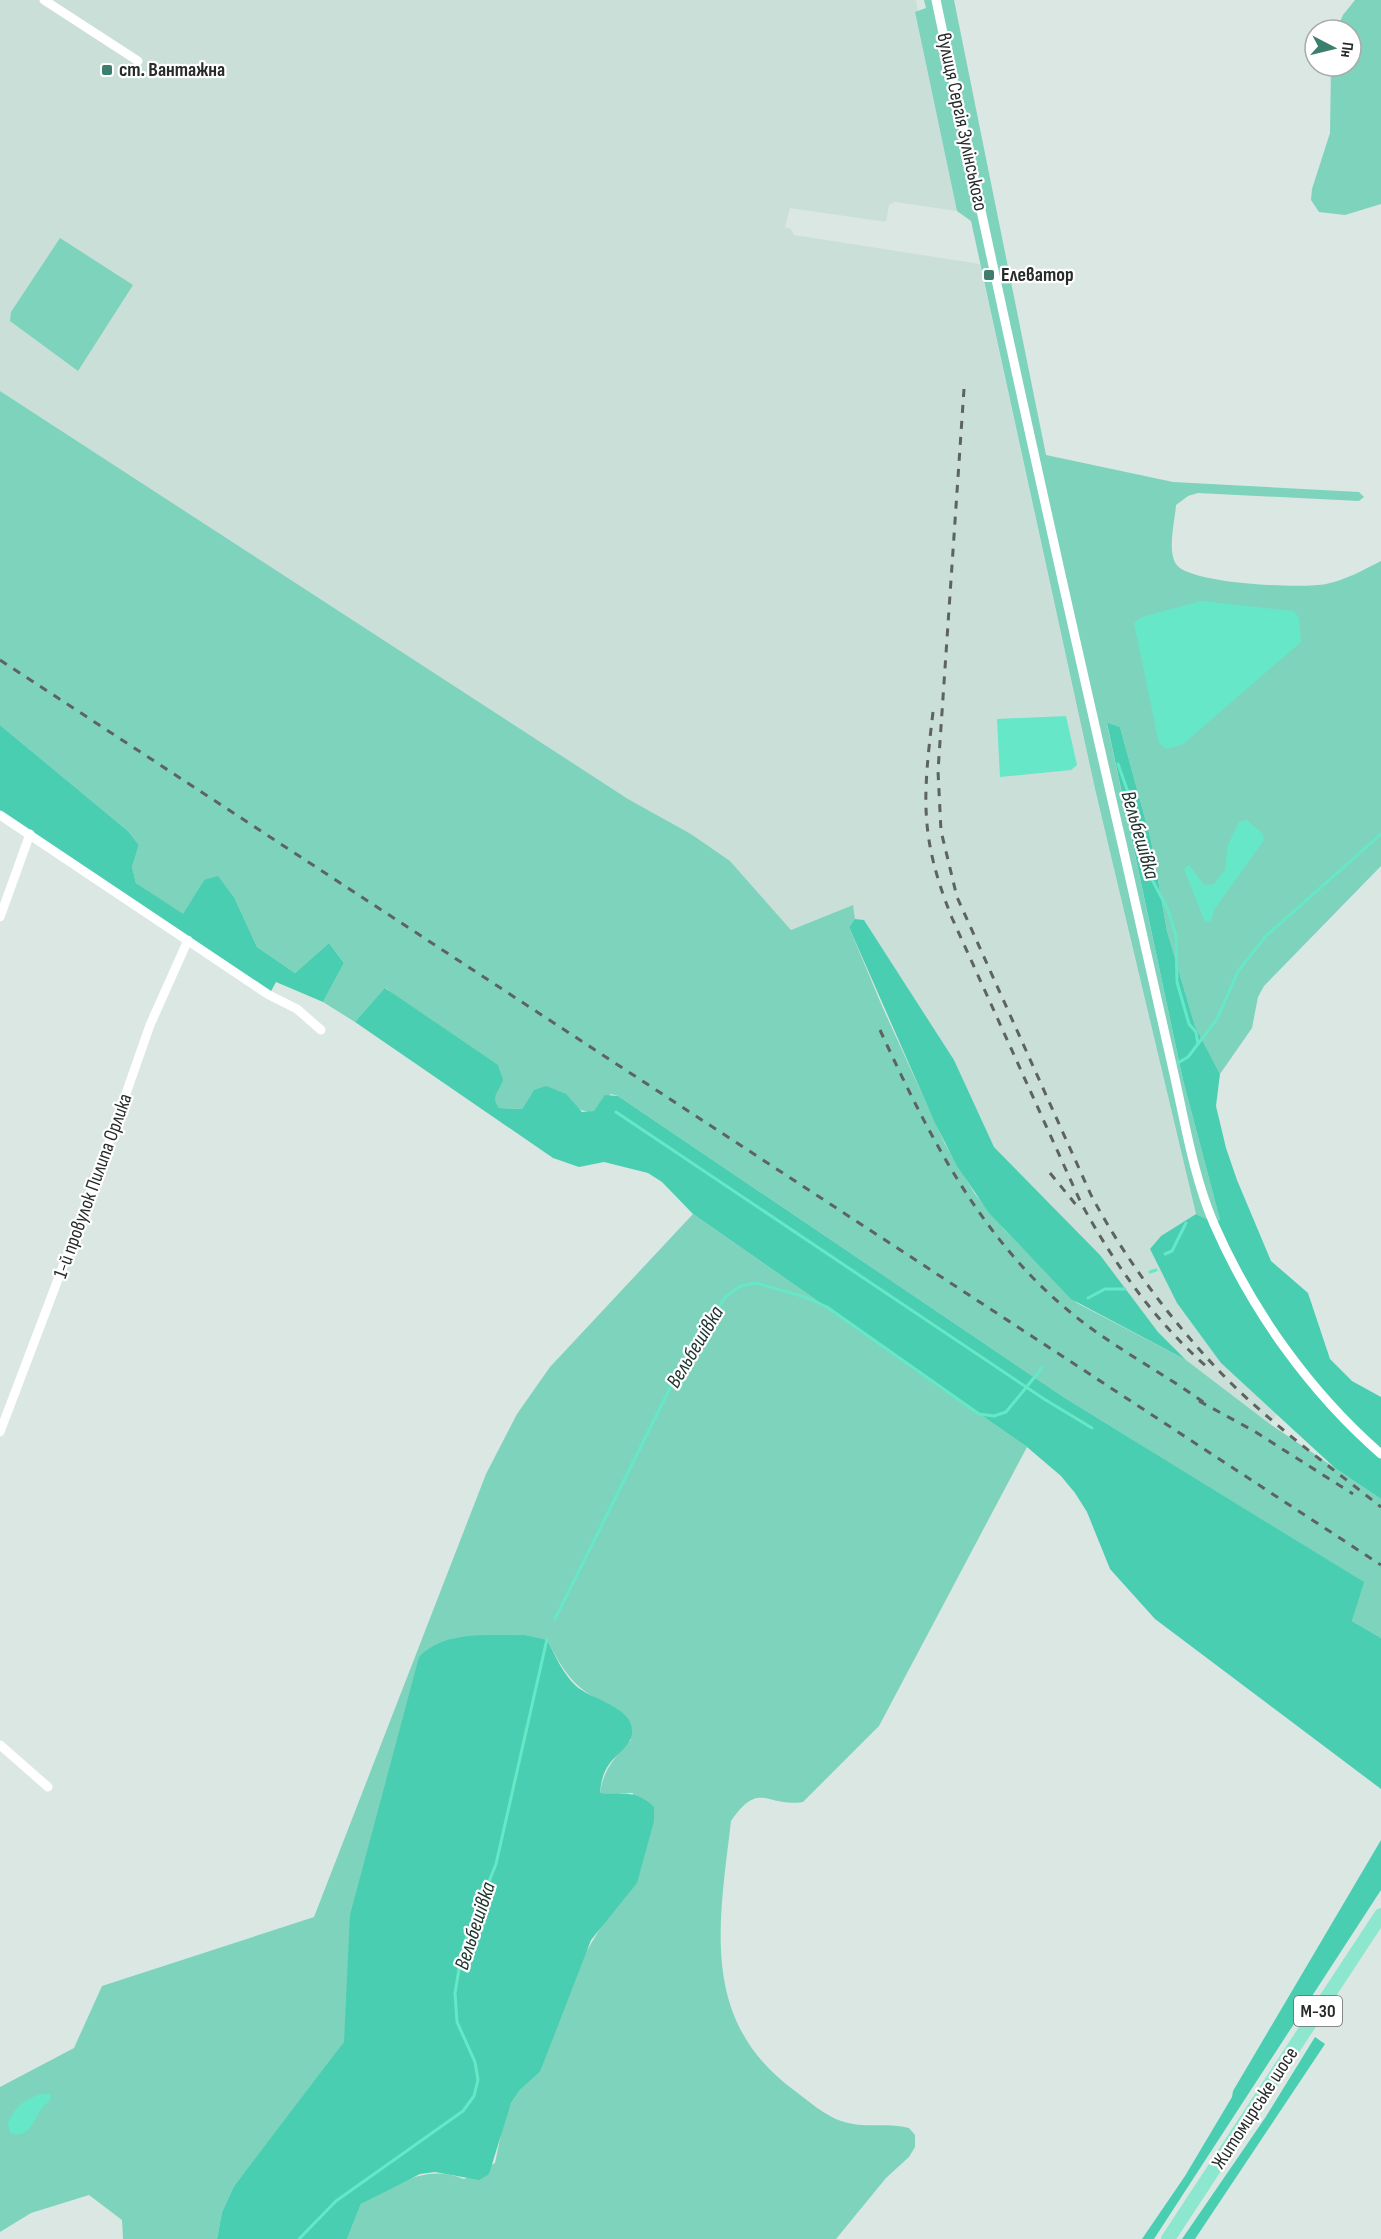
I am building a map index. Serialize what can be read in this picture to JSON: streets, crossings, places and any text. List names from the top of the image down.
{
  "streets": {
    "highway": ["М-30", "Житомирське шосе"],
    "street": ["вулиця Сергія Зулінського", "1-й провулок Пилипа Орлика"]
  },
  "water": ["Вельбешівка"],
  "places": {
    "transit": ["ст. Вантажна", "Елеватор"]
  },
  "north": "right"
}
